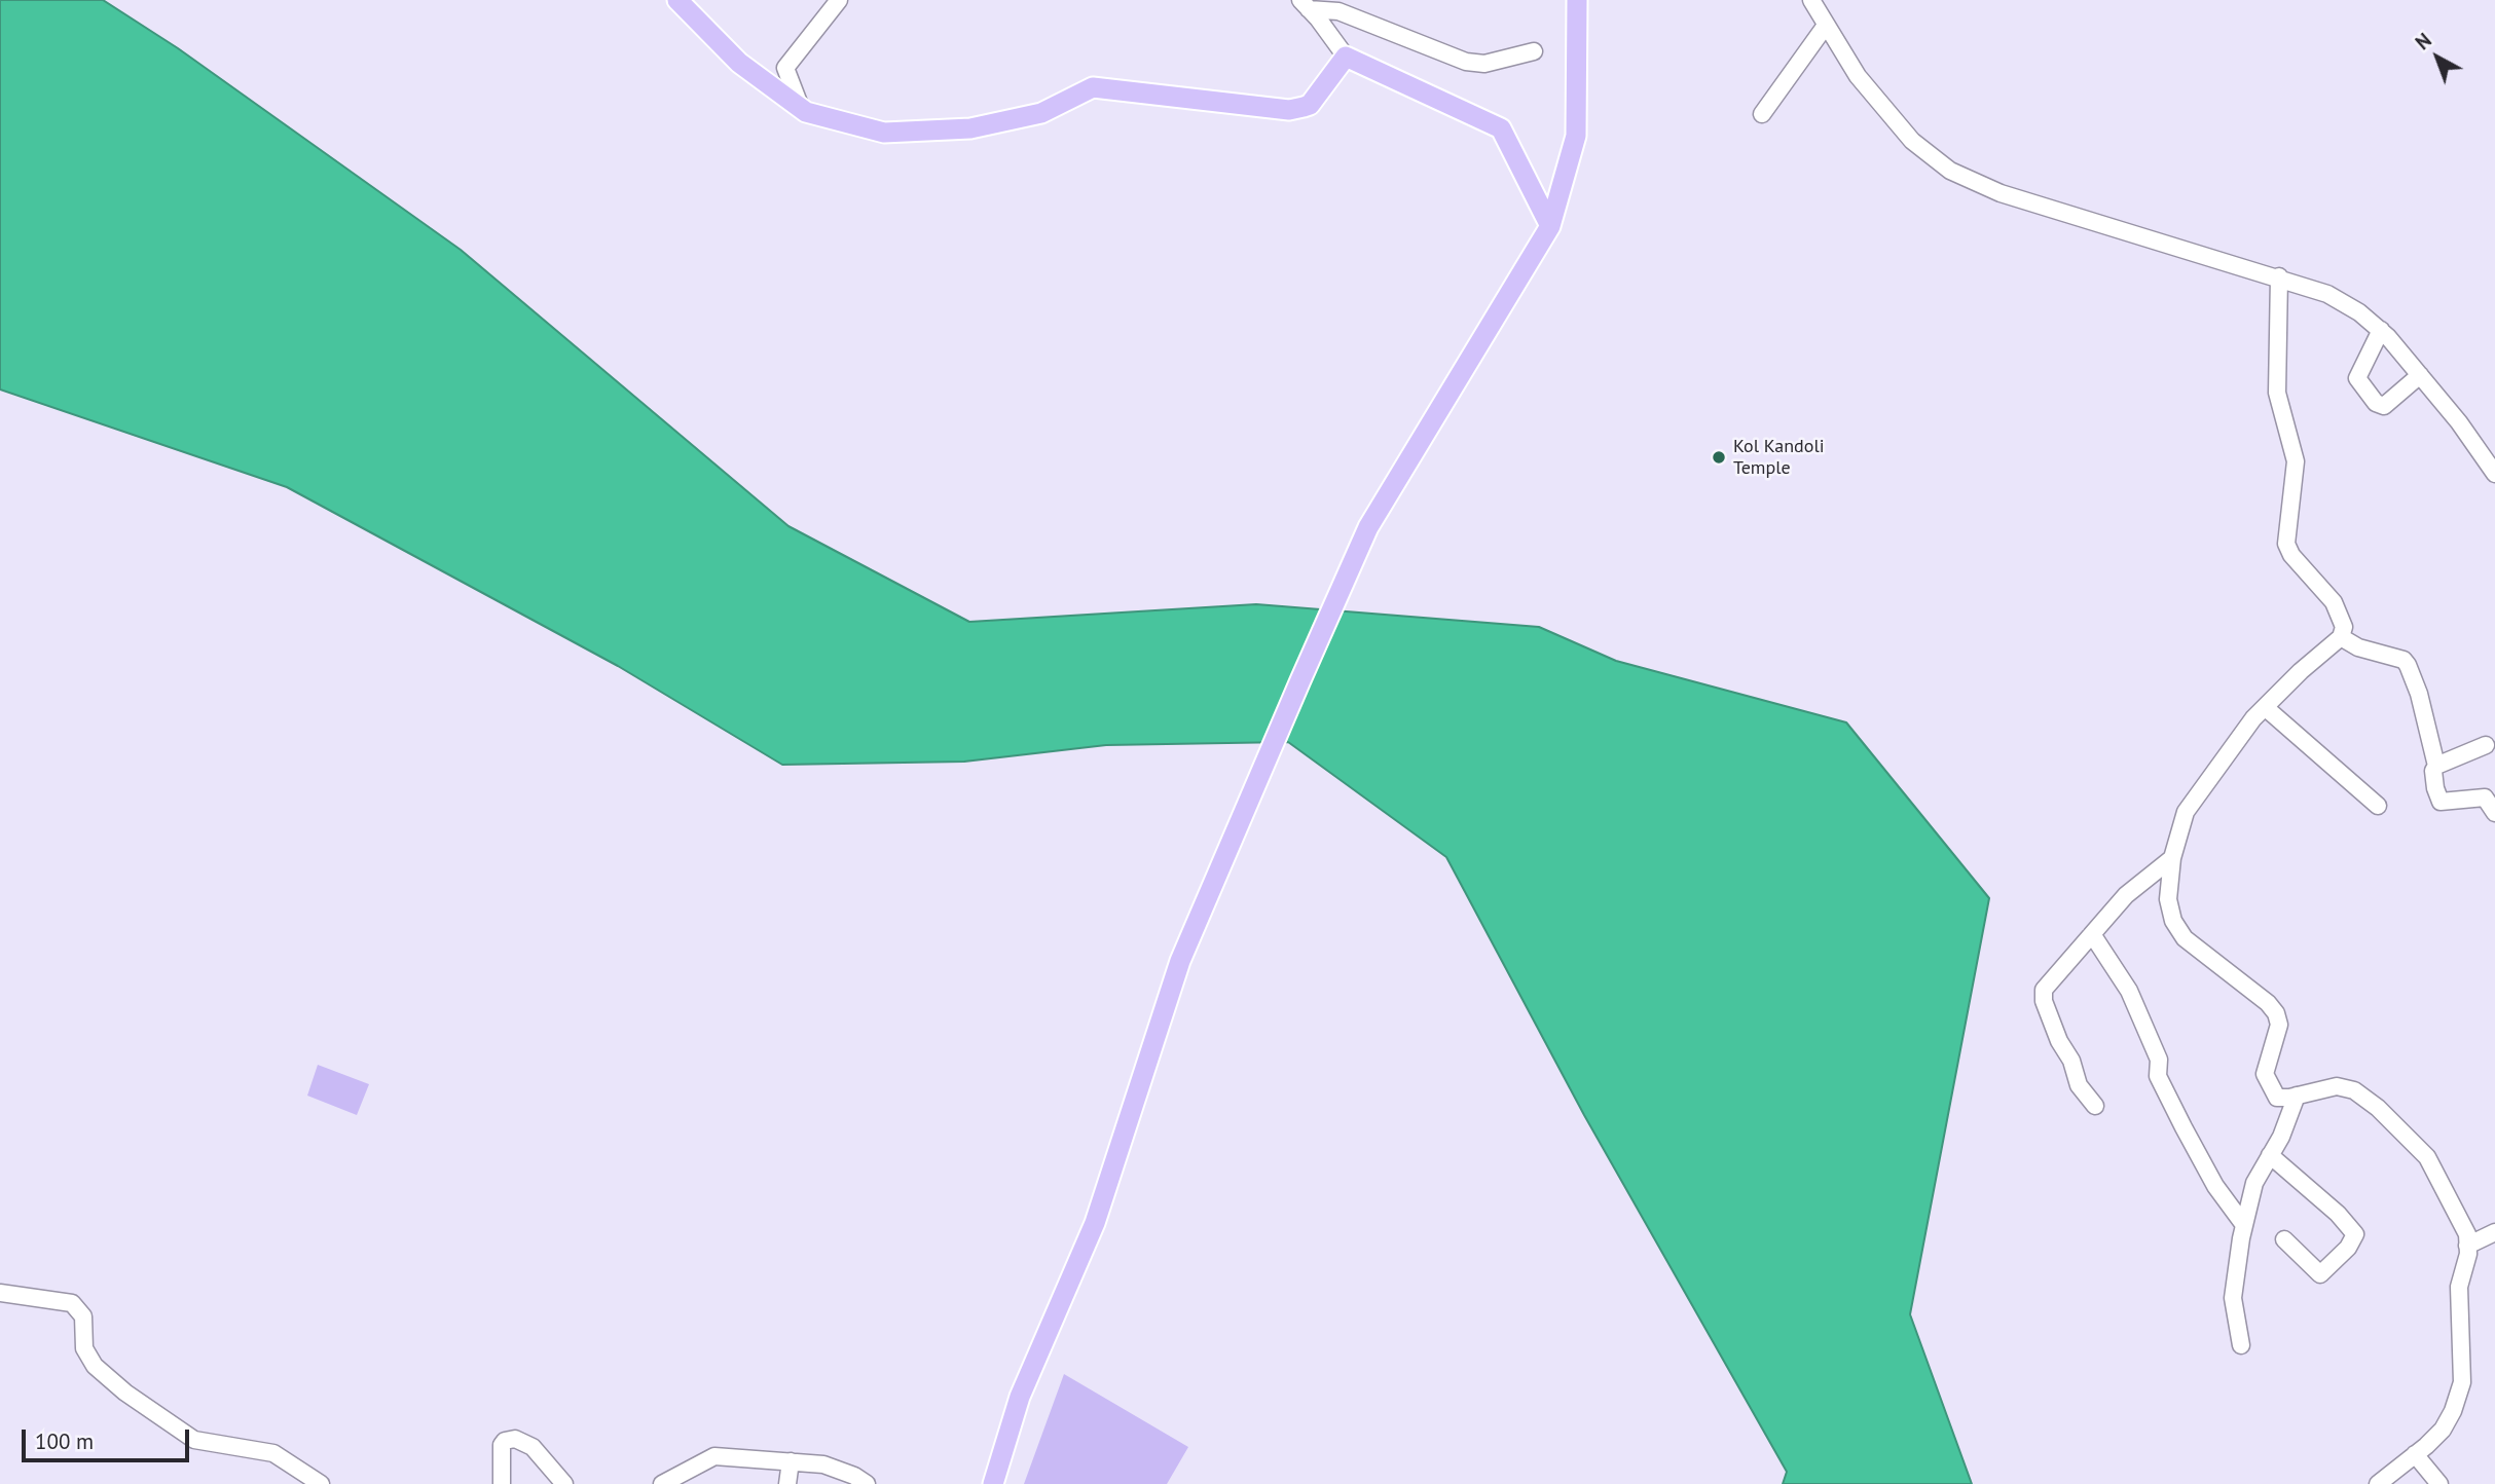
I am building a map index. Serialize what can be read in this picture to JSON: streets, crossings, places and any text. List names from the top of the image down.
{
  "places": ["Kol Kandoli Temple"],
  "scale_bar": "100 m",
  "north": "top left"
}
